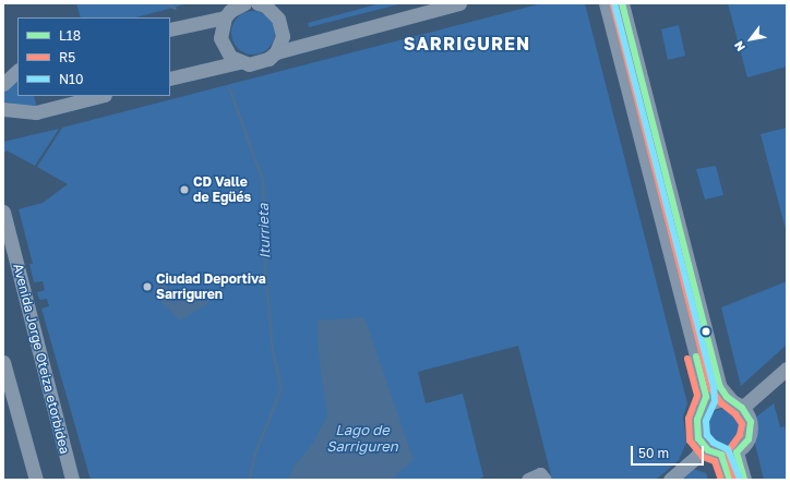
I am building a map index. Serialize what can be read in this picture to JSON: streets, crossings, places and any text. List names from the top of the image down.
{
  "streets": {
    "street": ["Avenida Jorge Oteiza etorbidea"]
  },
  "districts": ["SARRIGUREN"],
  "water": ["Iturrieta", "Lago de Sarriguren"],
  "places": ["CD Valle de Egüés", "Ciudad Deportiva Sarriguren"],
  "lines": ["transit line L18", "transit line N10", "transit line R5"],
  "legend": ["L18", "R5", "N10"],
  "scale_bar": "50 m",
  "north": "bottom left"
}
